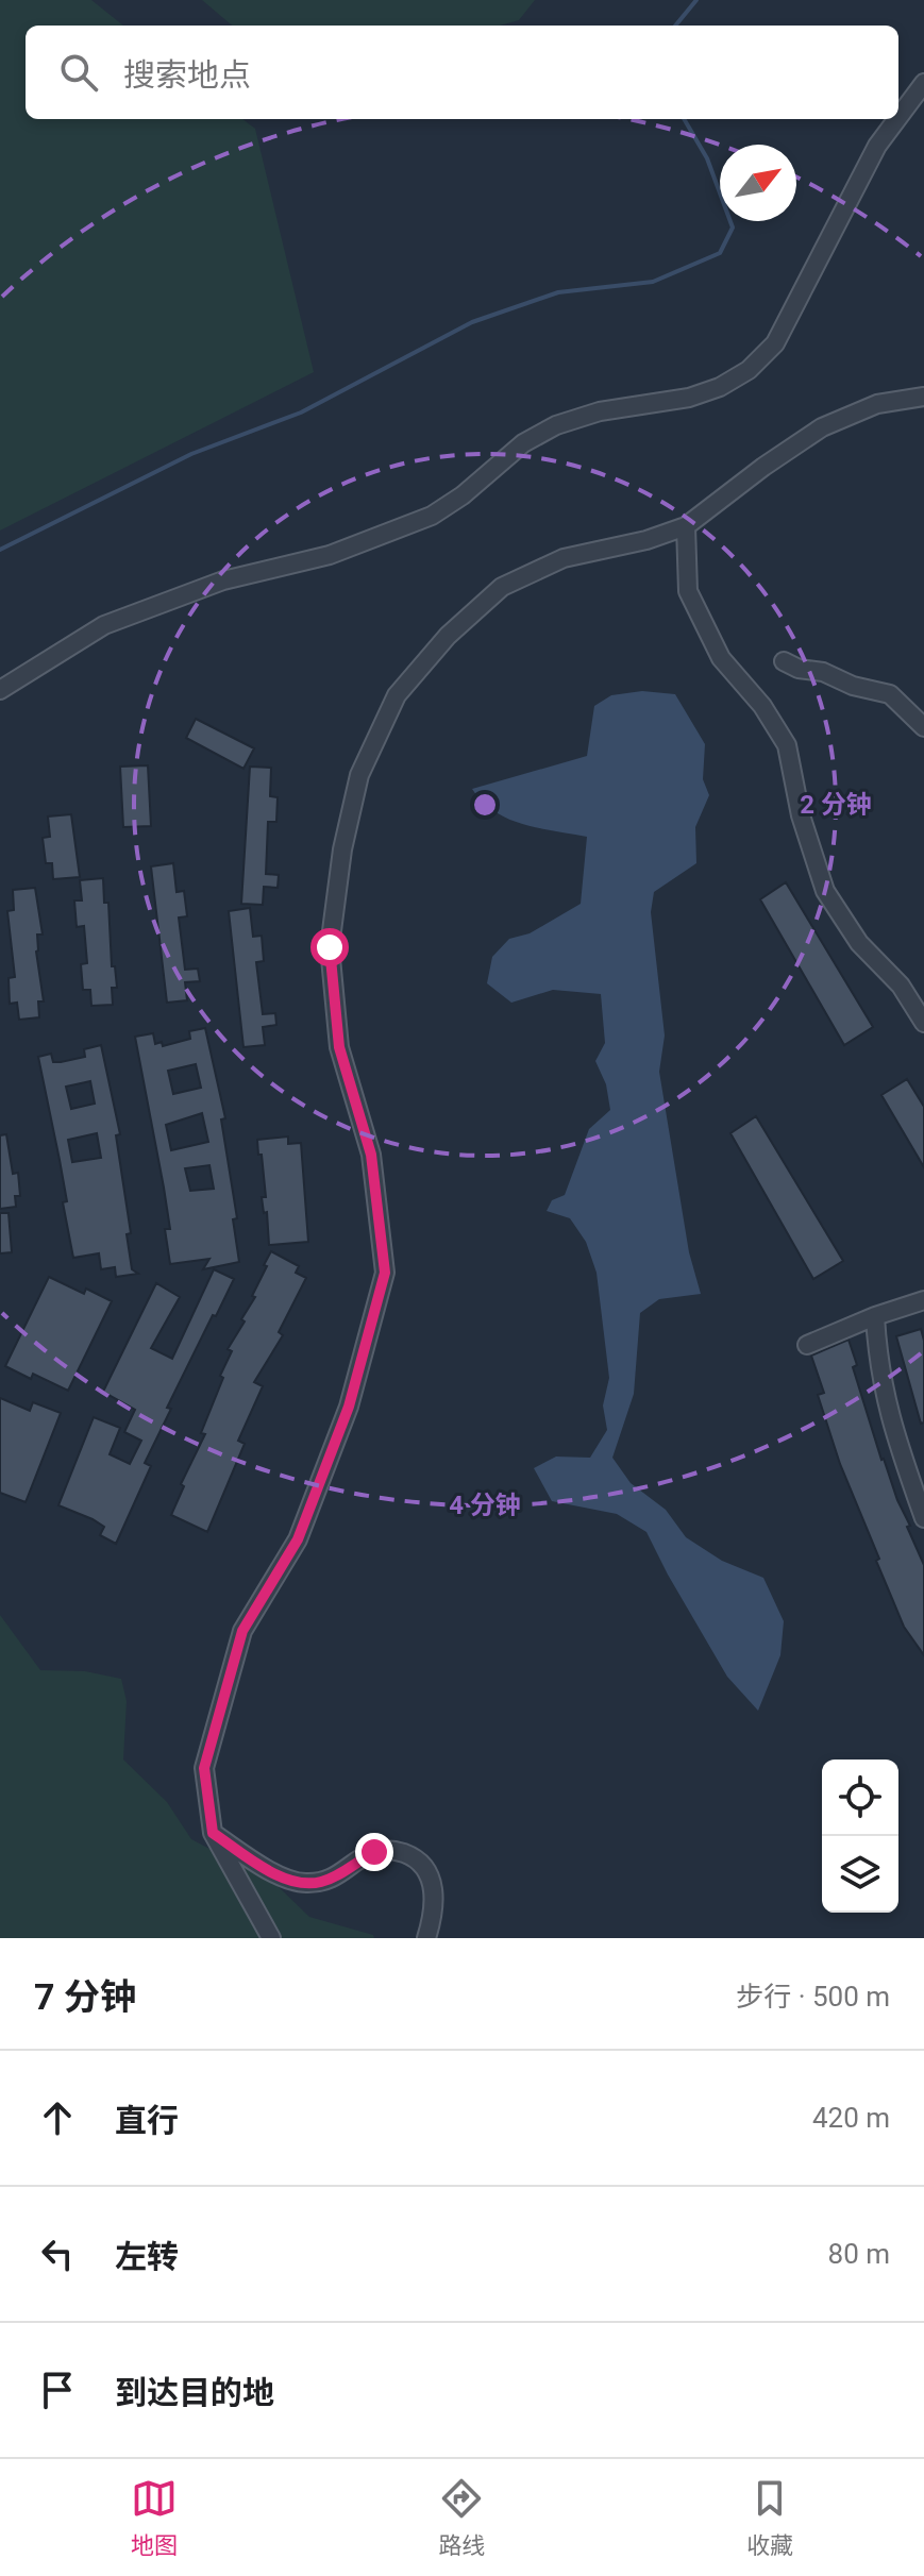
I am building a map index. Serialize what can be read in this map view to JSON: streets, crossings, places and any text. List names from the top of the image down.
{
  "north": "top right",
  "page": {
    "search": "搜索地点",
    "heading": ["7 分钟", "步行 · 500 m"],
    "list": [
      ["直行", "420 m"],
      ["左转", "80 m"],
      "到达目的地"
    ],
    "nav": ["地图", "路线", "收藏"]
  },
  "rings": ["2 分钟", "4 分钟"]
}
